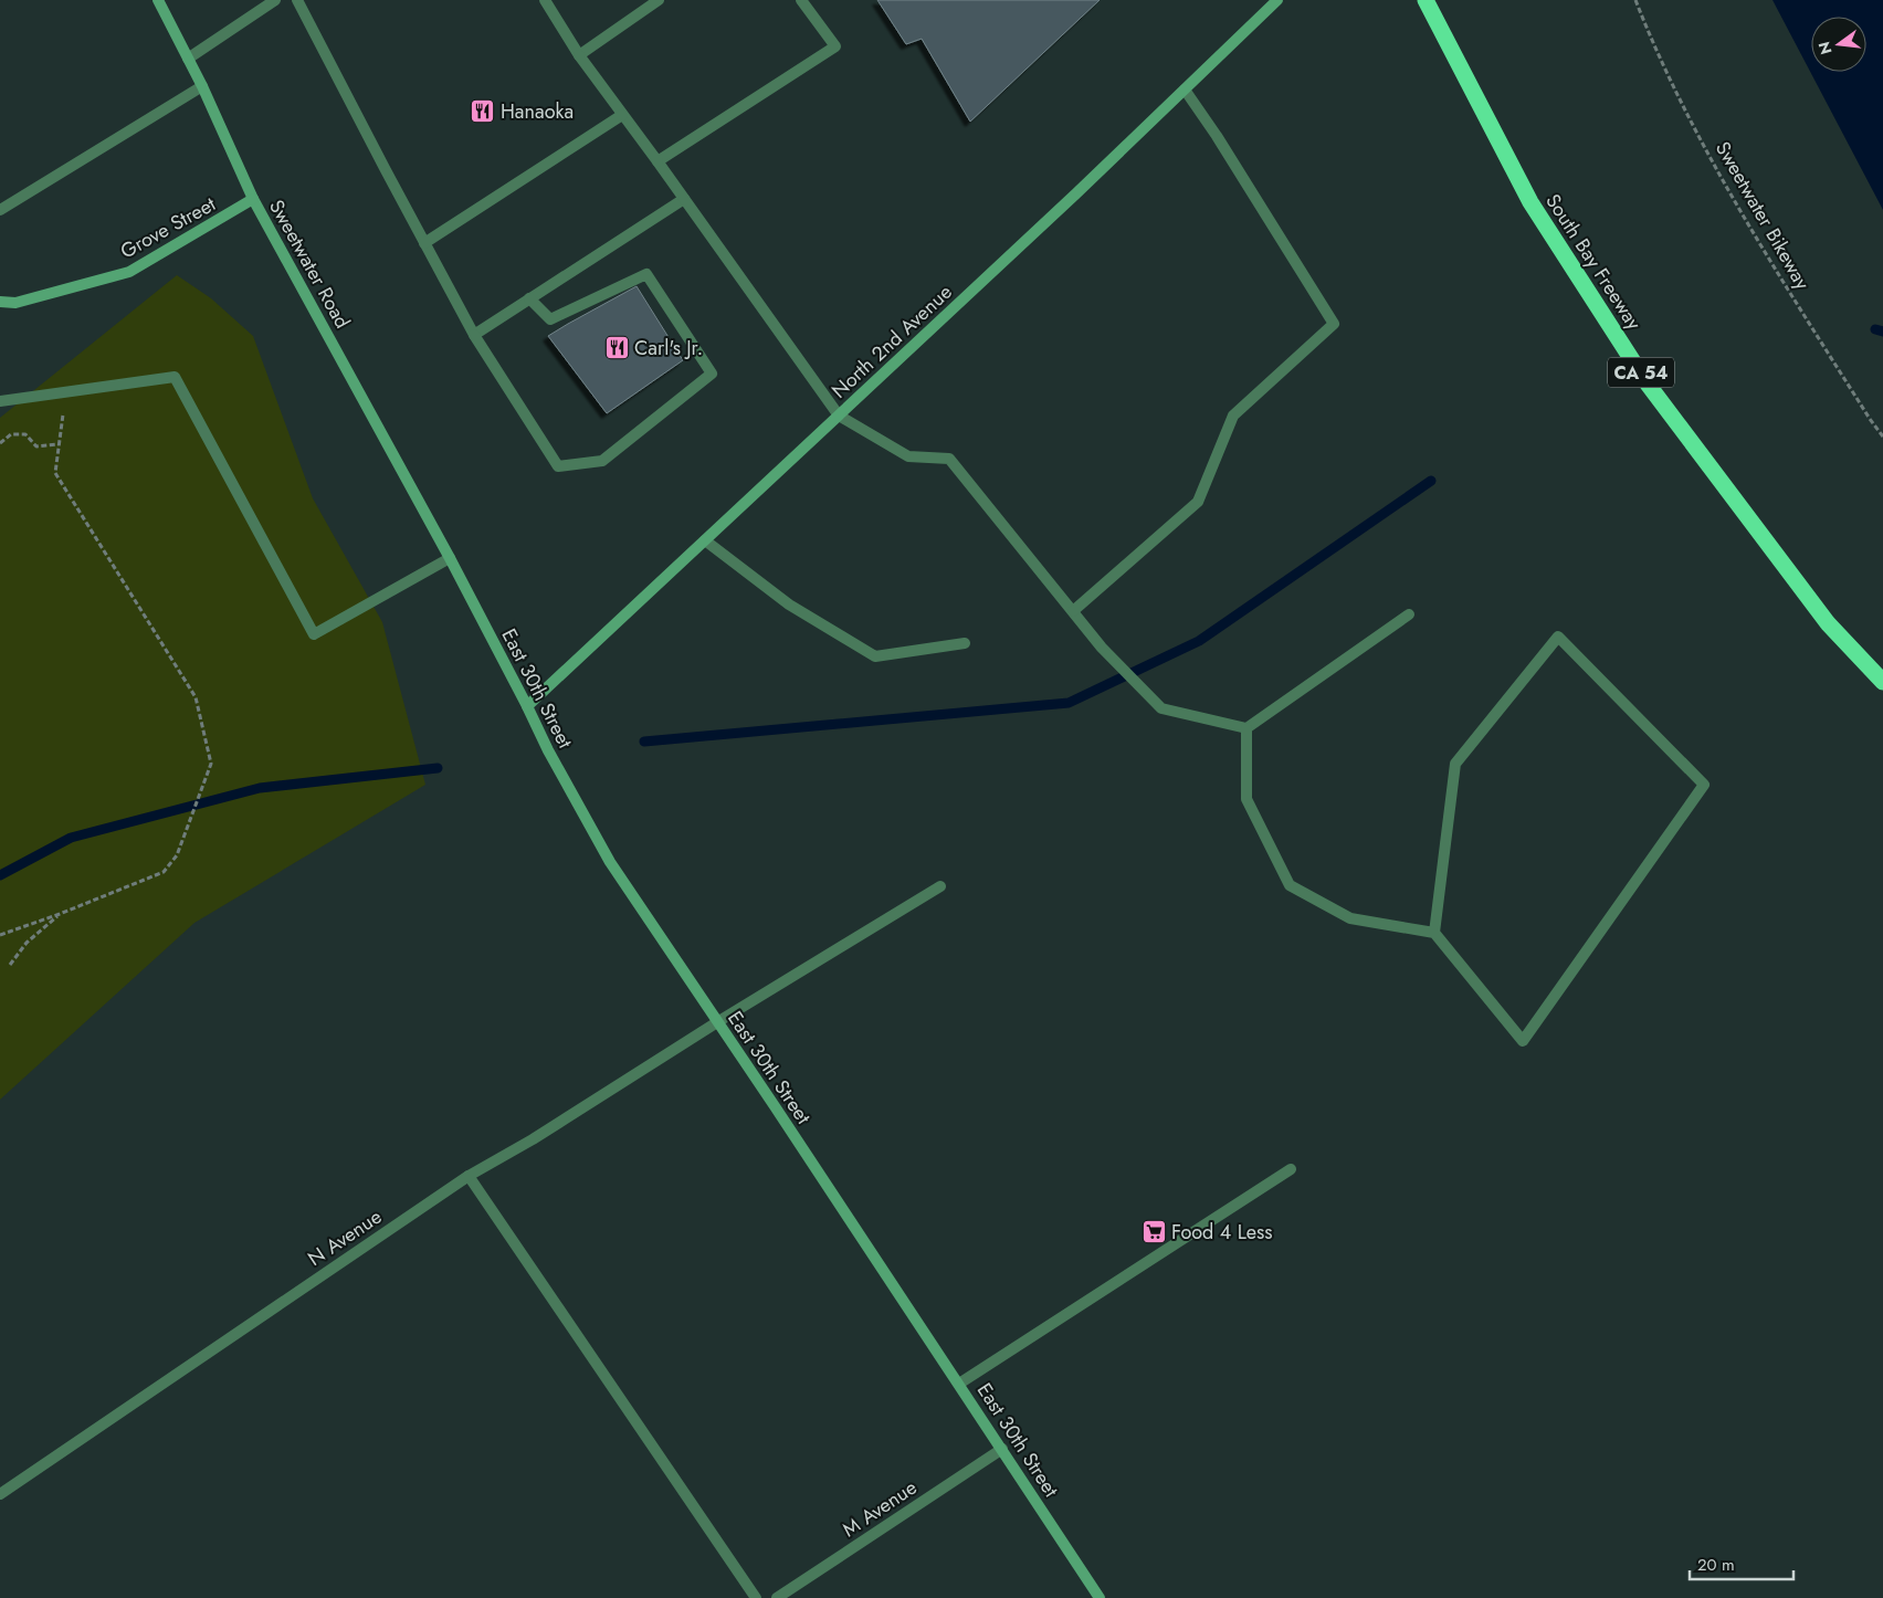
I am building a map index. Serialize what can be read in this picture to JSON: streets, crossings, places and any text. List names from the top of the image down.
{
  "streets": {
    "highway": ["South Bay Freeway", "CA 54"],
    "main road": [
      "Grove Street",
      "Sweetwater Road",
      "North 2nd Avenue",
      "East 30th Street"
    ],
    "street": ["N Avenue", "M Avenue"],
    "path": ["Sweetwater Bikeway"]
  },
  "crossings": [
    ["Grove Street", "Sweetwater Road"],
    ["Sweetwater Road", "East 30th Street"],
    ["North 2nd Avenue", "East 30th Street"],
    ["East 30th Street", "N Avenue"],
    ["East 30th Street", "M Avenue"]
  ],
  "places": {
    "restaurant": ["Hanaoka", "Carl's Jr."],
    "supermarket": ["Food 4 Less"]
  },
  "scale_bar": "20 m",
  "north": "left"
}
